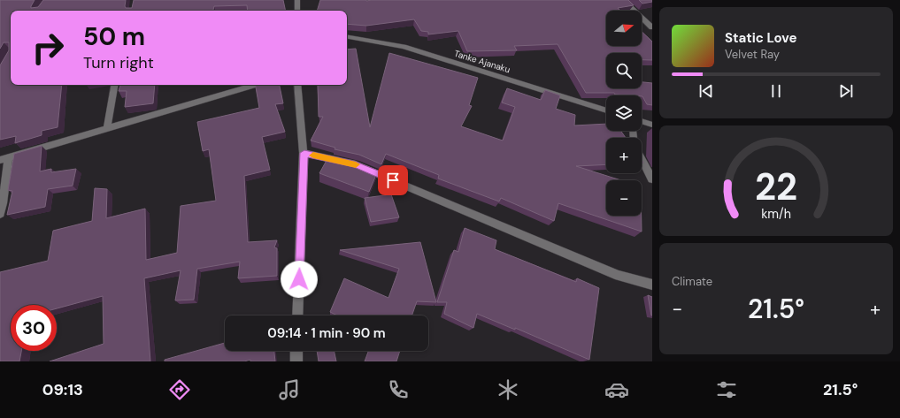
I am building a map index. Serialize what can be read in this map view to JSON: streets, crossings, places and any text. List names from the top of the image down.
{
  "streets": {
    "street": ["Tanke Ajanaku"]
  },
  "north": "right",
  "page": {
    "map_buttons": ["+", "−"],
    "turn": ["50 m", "Turn right"],
    "song": ["Static Love", "Velvet Ray"],
    "tile": "Climate",
    "heat": ["−", "21.5°", "+"],
    "limit": "30",
    "trip": "09:14 · 1 min · 90 m",
    "tabs": ["09:13", "21.5°"],
    "gauge": ["22", "km/h"]
  }
}
